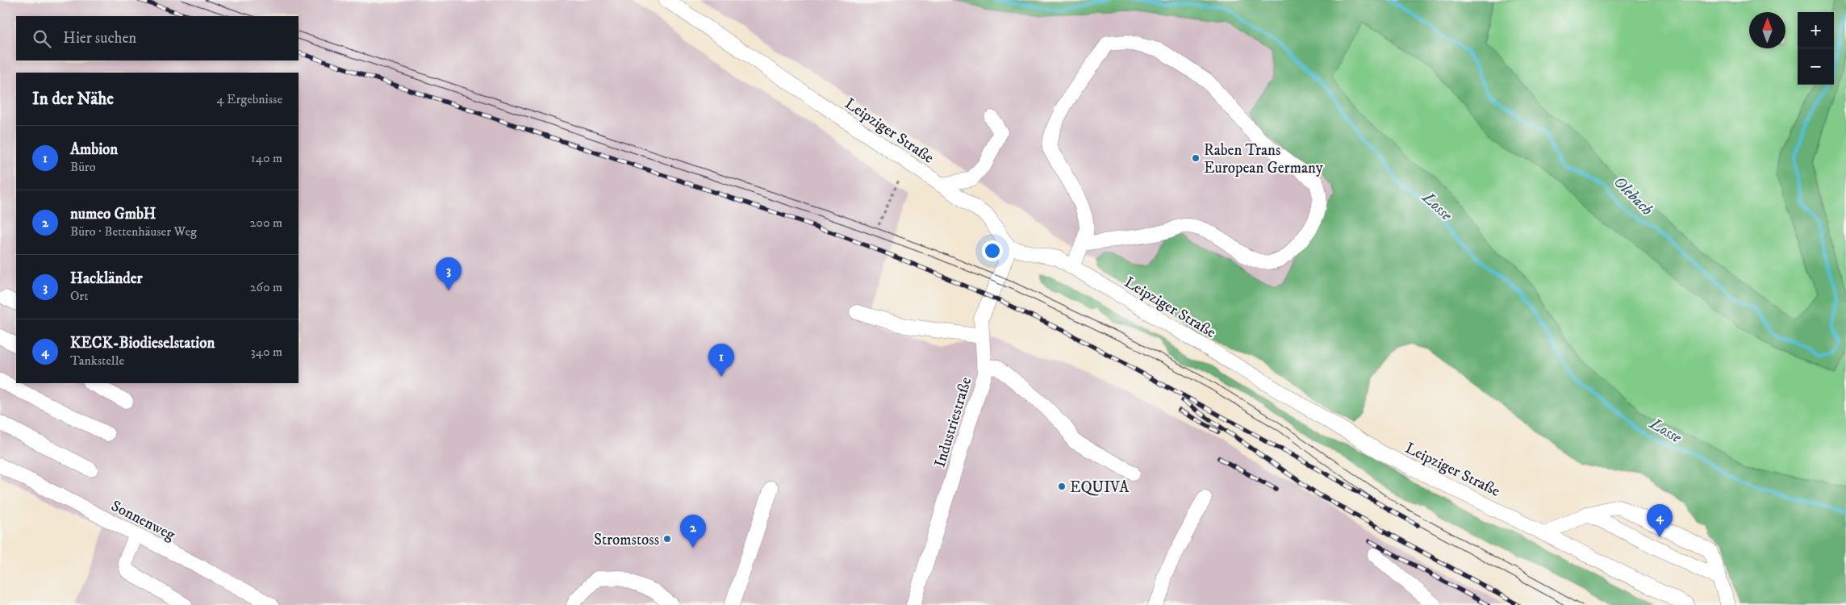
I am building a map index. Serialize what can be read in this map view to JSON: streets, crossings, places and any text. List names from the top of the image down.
{
  "streets": {
    "street": ["Leipziger Straße", "Industriestraße", "Sonnenweg"]
  },
  "crossings": [
    ["Leipziger Straße", "Industriestraße"]
  ],
  "water": ["Olebach", "Losse"],
  "places": ["Raben Trans European Germany", "EQUIVA", "Stromstoss"],
  "north": "top",
  "page": {
    "map_buttons": ["+", "−"],
    "search": "Hier suchen",
    "heading": ["In der Nähe", "4 Ergebnisse"],
    "list": [
      {
        "mark": "1",
        "name": "Ambion",
        "note": "Büro",
        "value": "140 m"
      },
      {
        "mark": "2",
        "name": "numeo GmbH",
        "note": "Büro · Bettenhäuser Weg",
        "value": "200 m"
      },
      {
        "mark": "3",
        "name": "Hackländer",
        "note": "Ort",
        "value": "260 m"
      },
      {
        "mark": "4",
        "name": "KECK-Biodieselstation",
        "note": "Tankstelle",
        "value": "340 m"
      }
    ],
    "pins": [
      "3",
      "1",
      "4",
      "2"
    ]
  }
}
